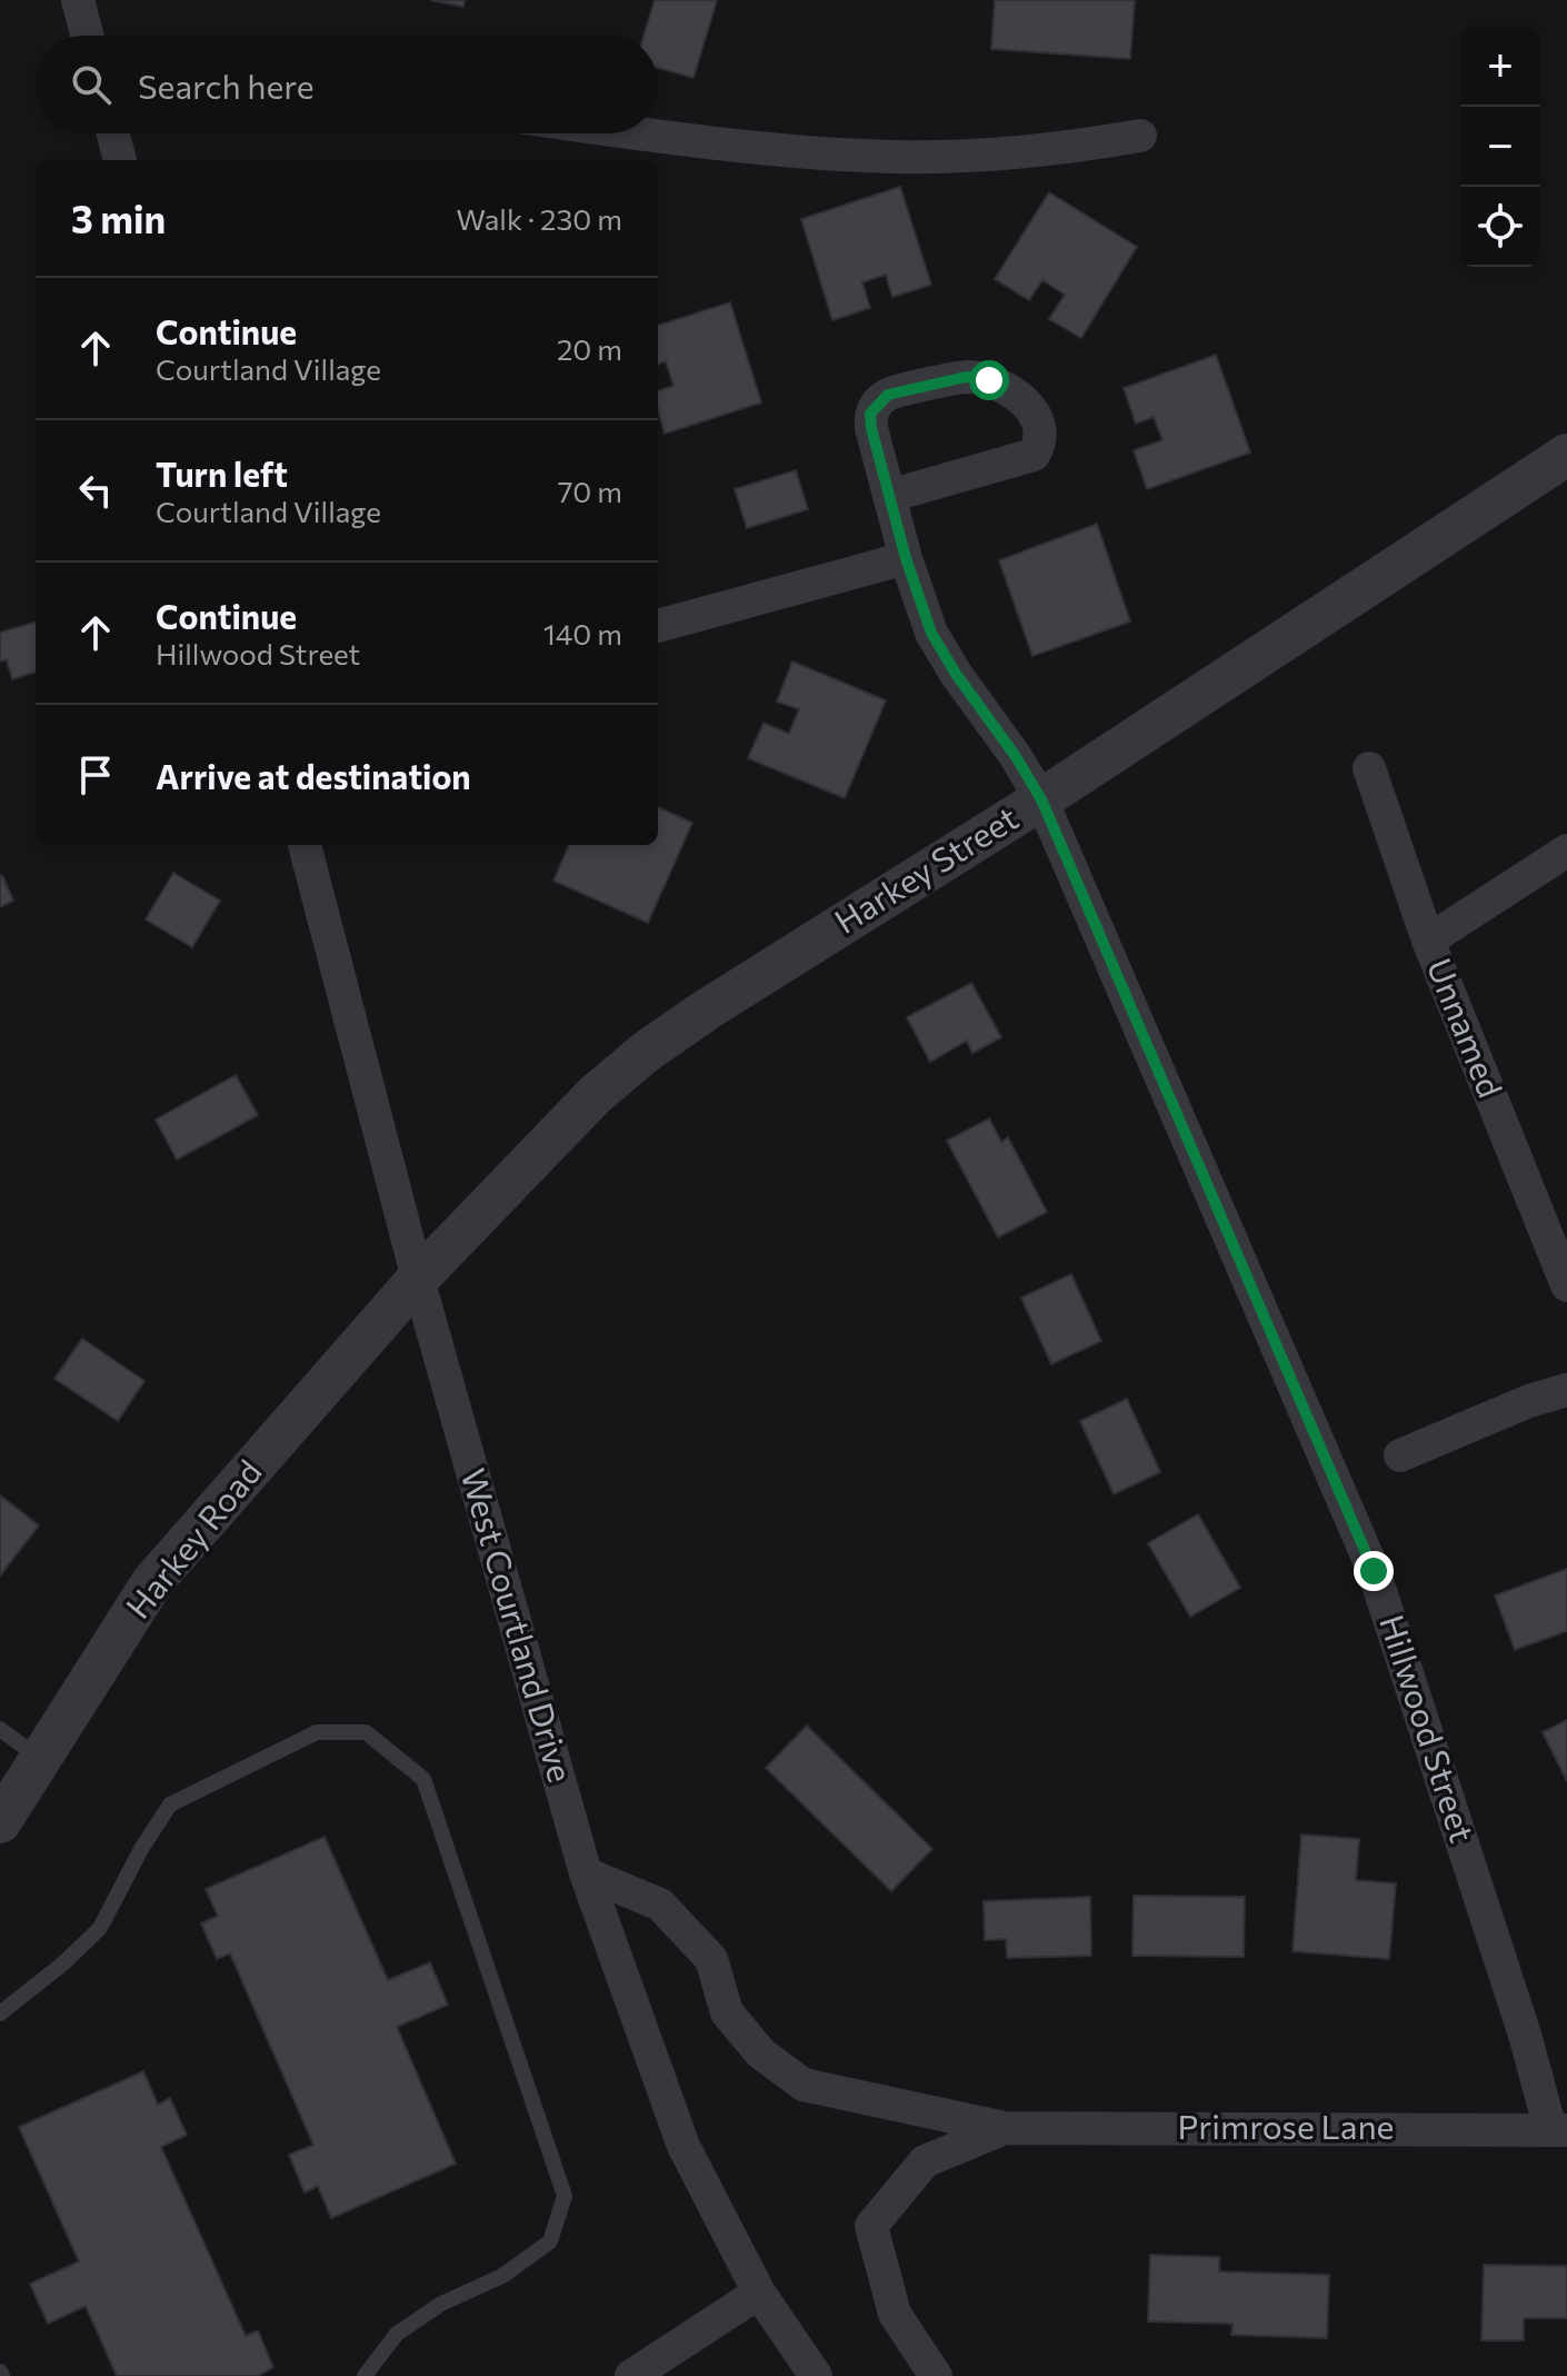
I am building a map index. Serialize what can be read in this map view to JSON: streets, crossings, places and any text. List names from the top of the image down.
{
  "streets": {
    "street": [
      "Harkey Street",
      "Unnamed",
      "Harkey Road",
      "West Courtland Drive",
      "Hillwood Street",
      "Primrose Lane"
    ]
  },
  "crossings": [
    ["Harkey Street", "Harkey Road"],
    ["Harkey Street", "West Courtland Drive"],
    ["Harkey Street", "Hillwood Street"],
    ["Harkey Road", "West Courtland Drive"],
    ["West Courtland Drive", "Primrose Lane"],
    ["Hillwood Street", "Primrose Lane"]
  ],
  "page": {
    "map_buttons": ["+", "−"],
    "search": "Search here",
    "heading": ["3 min", "Walk · 230 m"],
    "list": [
      ["Continue", "Courtland Village", "20 m"],
      ["Turn left", "Courtland Village", "70 m"],
      ["Continue", "Hillwood Street", "140 m"],
      "Arrive at destination"
    ]
  }
}
